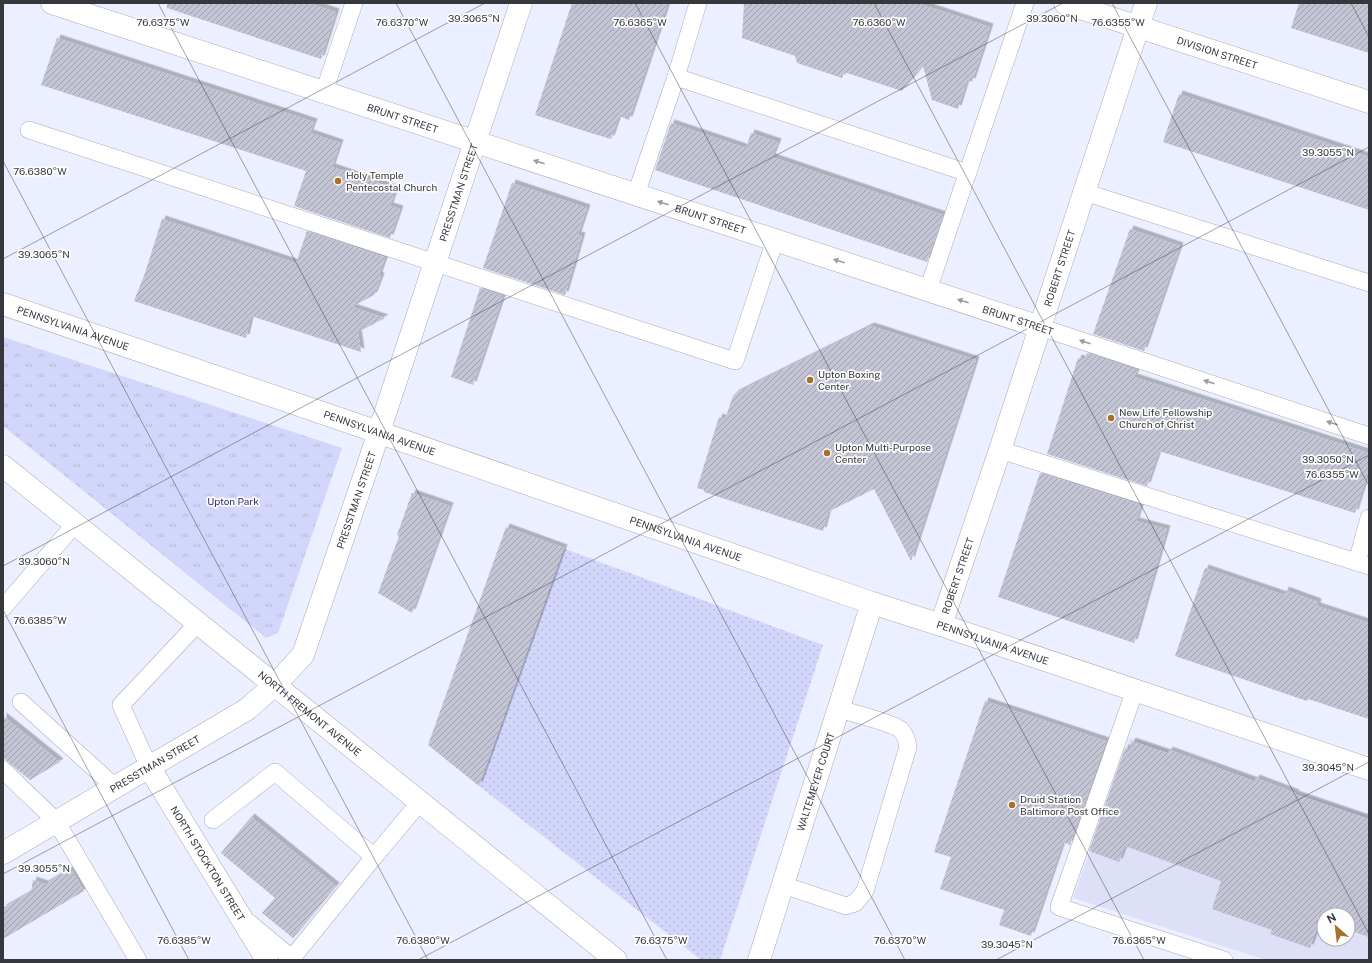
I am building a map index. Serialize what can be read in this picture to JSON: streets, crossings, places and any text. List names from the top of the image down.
{
  "streets": {
    "street": [
      "DIVISION STREET",
      "BRUNT STREET",
      "PRESSTMAN STREET",
      "ROBERT STREET",
      "PENNSYLVANIA AVENUE",
      "NORTH FREMONT AVENUE",
      "WALTEMEYER COURT",
      "NORTH STOCKTON STREET"
    ]
  },
  "crossings": [
    ["DIVISION STREET", "ROBERT STREET"],
    ["BRUNT STREET", "PRESSTMAN STREET"],
    ["BRUNT STREET", "ROBERT STREET"],
    ["PRESSTMAN STREET", "PENNSYLVANIA AVENUE"],
    ["PRESSTMAN STREET", "NORTH FREMONT AVENUE"],
    ["PRESSTMAN STREET", "NORTH STOCKTON STREET"],
    ["ROBERT STREET", "PENNSYLVANIA AVENUE"],
    ["PENNSYLVANIA AVENUE", "WALTEMEYER COURT"]
  ],
  "one_way": ["BRUNT STREET"],
  "parks": ["Upton Park"],
  "places": [
    "Holy Temple Pentecostal Church",
    "Upton Boxing Center",
    "New Life Fellowship Church of Christ",
    "Upton Multi-Purpose Center",
    "Druid Station Baltimore Post Office"
  ],
  "north": "top left",
  "coordinates": [
    "39.3065°N",
    "39.3060°N",
    "76.6375°W",
    "76.6370°W",
    "76.6365°W",
    "76.6360°W",
    "76.6355°W",
    "39.3055°N",
    "76.6380°W",
    "39.3050°N",
    "76.6385°W",
    "39.3045°N"
  ]
}
